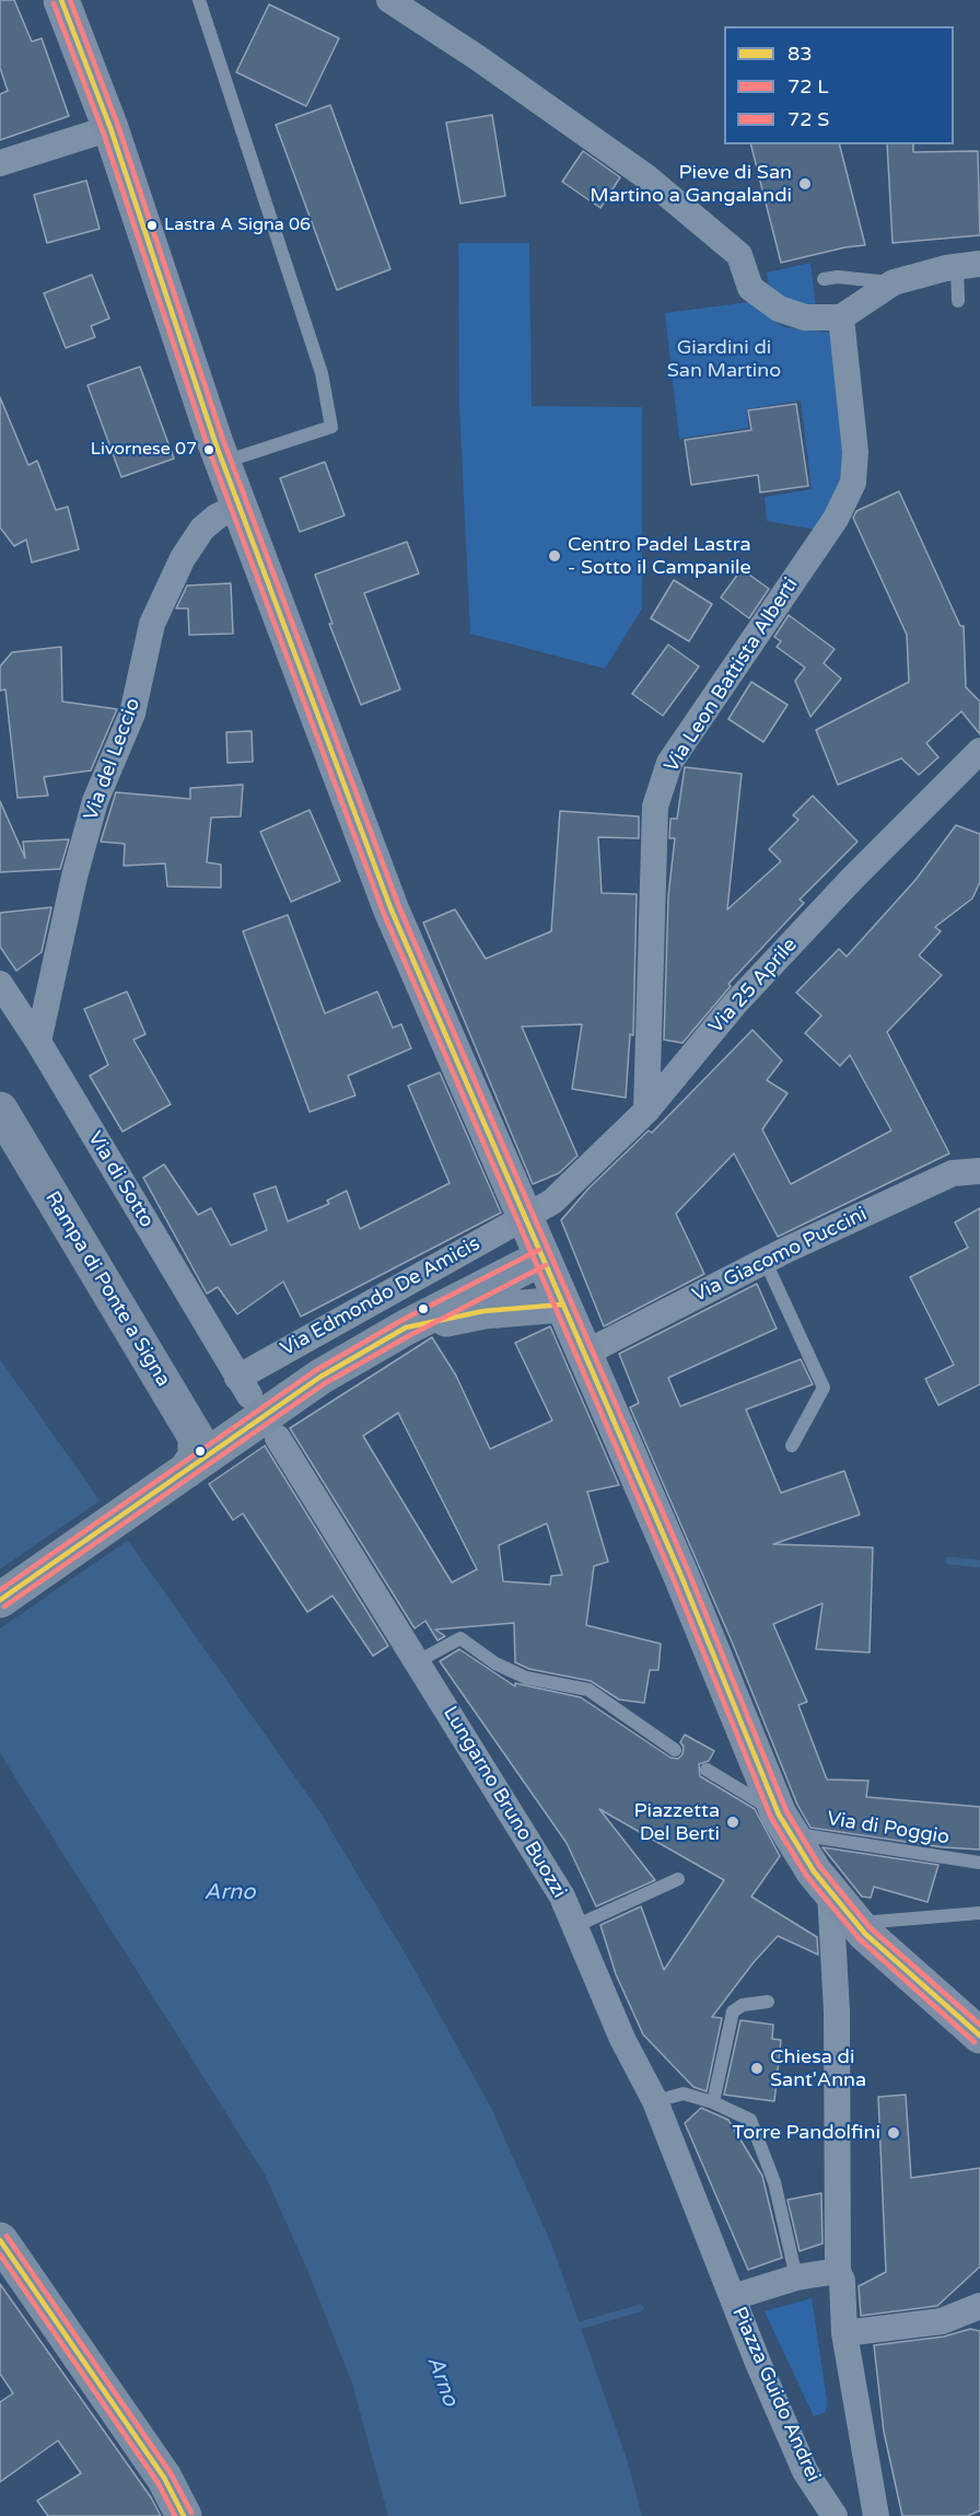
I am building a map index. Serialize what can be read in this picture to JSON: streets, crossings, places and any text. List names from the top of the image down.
{
  "streets": {
    "main road": ["Rampa di Ponte a Signa"],
    "street": [
      "Via Leon Battista Alberti",
      "Via del Leccio",
      "Via 25 Aprile",
      "Via di Sotto",
      "Via Giacomo Puccini",
      "Via Edmondo De Amicis",
      "Lungarno Bruno Buozzi",
      "Piazza Guido Andrei"
    ],
    "lane": ["Via di Poggio"]
  },
  "crossings": [
    ["Via Leon Battista Alberti", "Via 25 Aprile"],
    ["Via del Leccio", "Via di Sotto"],
    ["Via 25 Aprile", "Via Edmondo De Amicis"],
    ["Via di Sotto", "Via Edmondo De Amicis"],
    ["Lungarno Bruno Buozzi", "Piazza Guido Andrei"]
  ],
  "water": ["Arno"],
  "parks": ["Giardini di San Martino"],
  "places": [
    "Pieve di San Martino a Gangalandi",
    "Lastra A Signa 06",
    "Livornese 07",
    "Centro Padel Lastra - Sotto il Campanile",
    "Piazzetta Del Berti",
    "Chiesa di Sant'Anna",
    "Torre Pandolfini"
  ],
  "lines": ["transit line 83"],
  "legend": ["83", "72 L", "72 S"]
}
